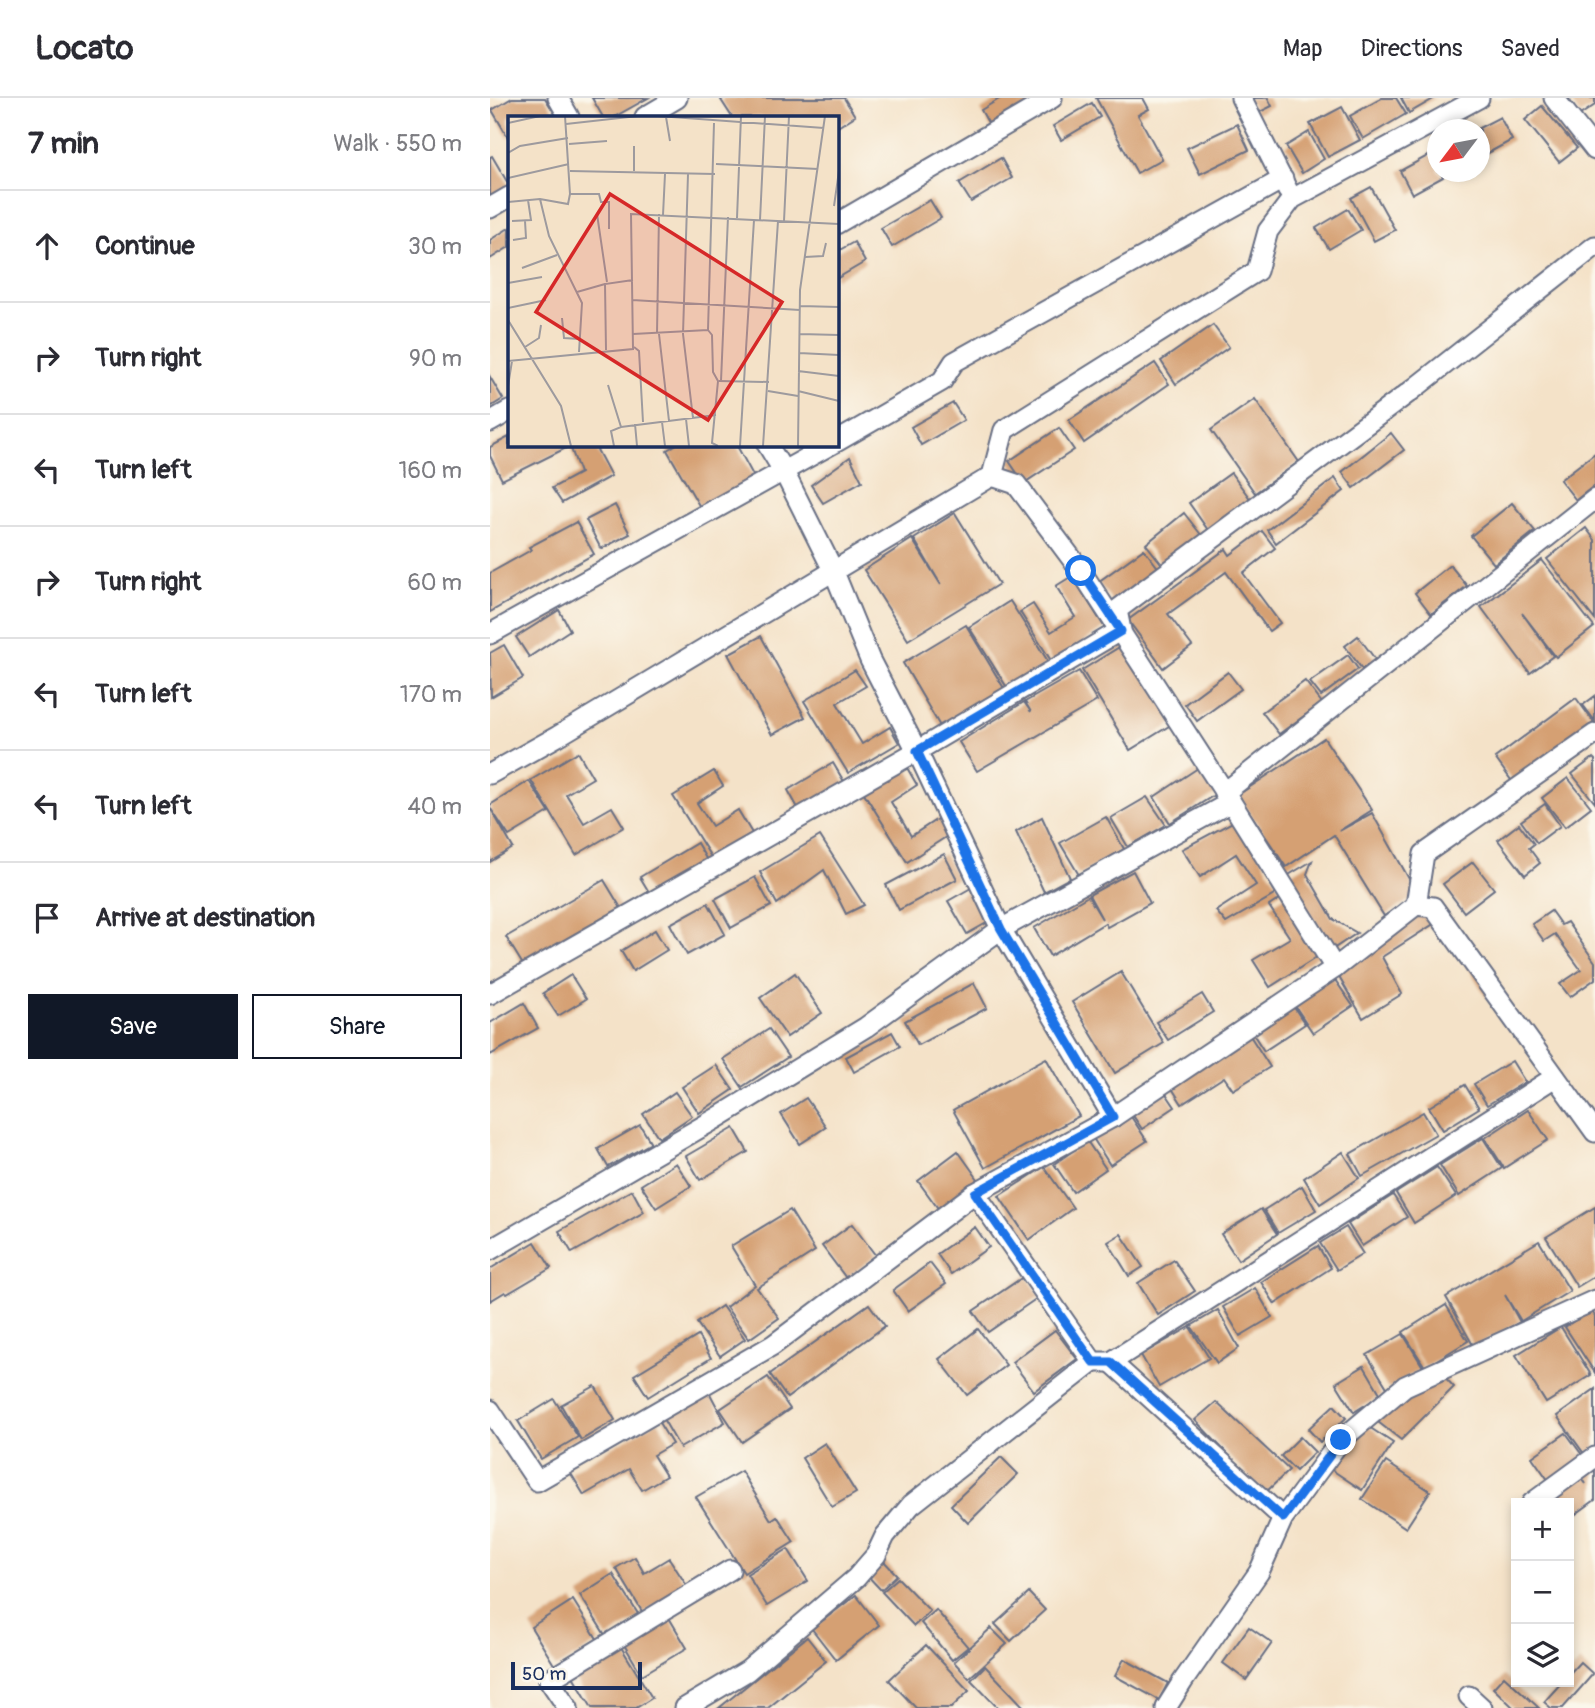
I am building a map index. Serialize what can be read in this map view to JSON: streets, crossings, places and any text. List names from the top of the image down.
{
  "scale_bar": "50 m",
  "north": "bottom left",
  "page": {
    "header": "Locato",
    "nav": ["Map", "Directions", "Saved"],
    "heading": ["7 min", "Walk · 550 m"],
    "list": [
      ["Continue", "30 m"],
      ["Turn right", "90 m"],
      ["Turn left", "160 m"],
      ["Turn right", "60 m"],
      ["Turn left", "170 m"],
      ["Turn left", "40 m"],
      "Arrive at destination"
    ],
    "buttons": ["Save", "Share"],
    "map_buttons": ["+", "−"],
    "scale": "50 m"
  }
}
